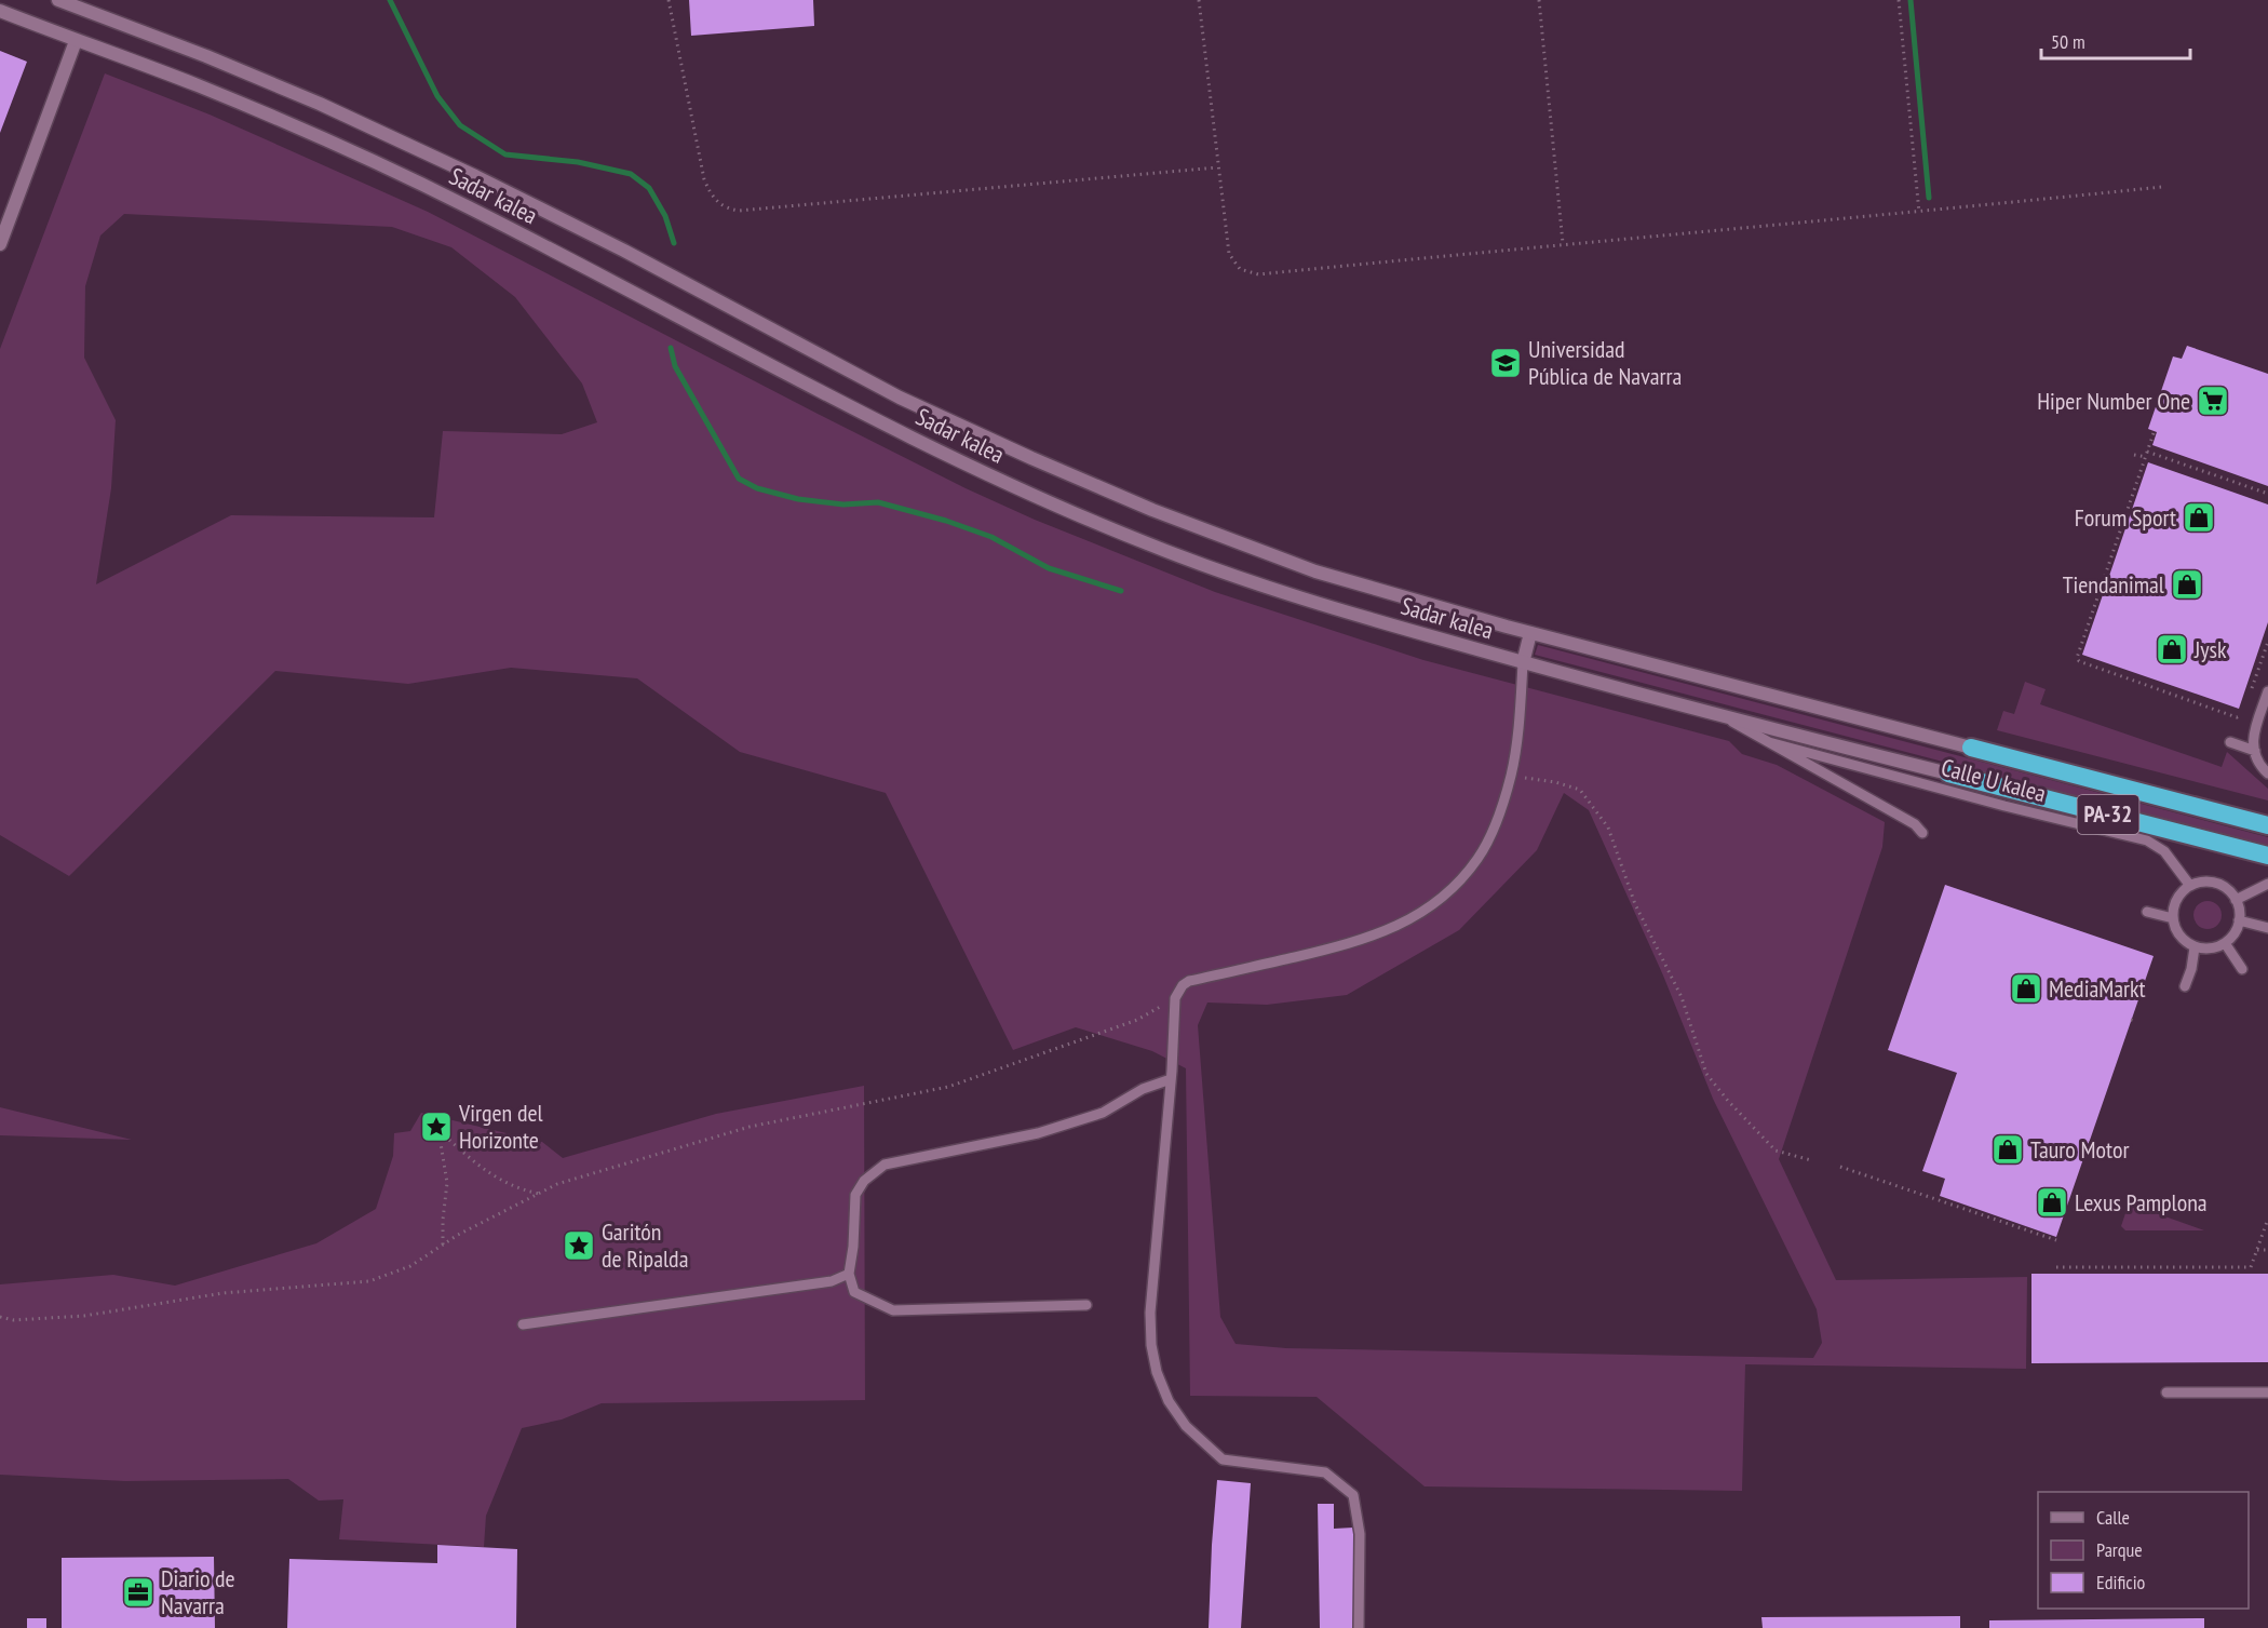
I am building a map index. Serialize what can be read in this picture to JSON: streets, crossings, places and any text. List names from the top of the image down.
{
  "streets": {
    "highway": ["PA-32"],
    "street": ["Sadar kalea"],
    "lane": ["Calle U kalea"]
  },
  "crossings": [
    ["Sadar kalea", "Calle U kalea"],
    ["Sadar kalea", "PA-32"]
  ],
  "places": {
    "school or university": ["Universidad Pública de Navarra"],
    "supermarket": ["Hiper Number One"],
    "shop": [
      "Forum Sport",
      "Tiendanimal",
      "Jysk",
      "MediaMarkt",
      "Tauro Motor",
      "Lexus Pamplona"
    ],
    "place": ["Virgen del Horizonte", "Garitón de Ripalda"],
    "office": ["Diario de Navarra"]
  },
  "legend": ["Calle", "Parque", "Edificio"],
  "scale_bar": "50 m"
}
